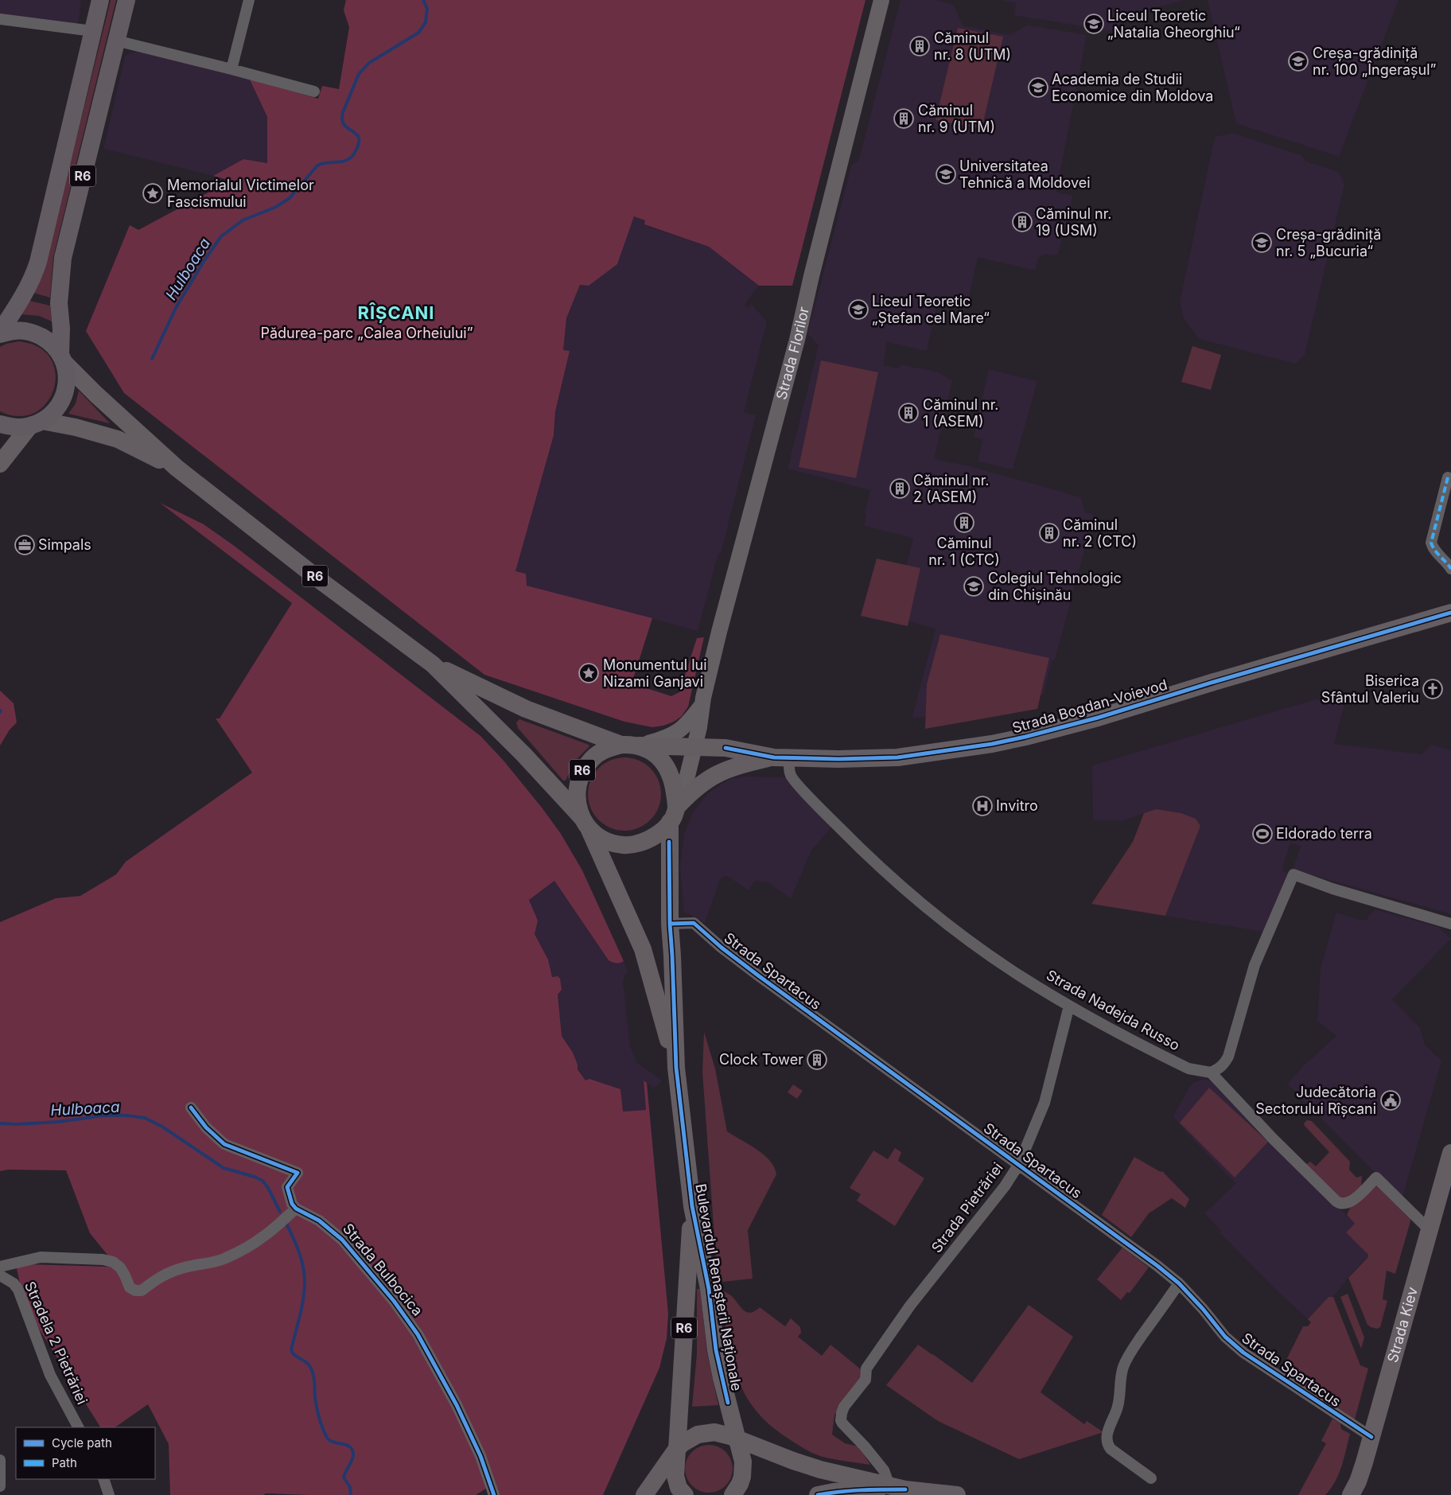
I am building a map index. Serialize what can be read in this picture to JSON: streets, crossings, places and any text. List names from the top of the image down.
{
  "streets": {
    "highway": ["R6"],
    "main road": [
      "Strada Florilor",
      "Strada Bogdan-Voievod",
      "Bulevardul Renașterii Naționale",
      "Strada Kiev"
    ],
    "street": [
      "Strada Spartacus",
      "Strada Nadejda Russo",
      "Strada Pietrăriei",
      "Strada Bulbocica",
      "Stradela 2 Pietrăriei"
    ]
  },
  "crossings": [
    ["R6", "Strada Florilor"],
    ["R6", "Strada Bogdan-Voievod"],
    ["R6", "Bulevardul Renașterii Naționale"],
    ["Strada Florilor", "Strada Bogdan-Voievod"],
    ["Strada Florilor", "Bulevardul Renașterii Naționale"],
    ["Strada Bogdan-Voievod", "Strada Nadejda Russo"],
    ["Strada Bogdan-Voievod", "Bulevardul Renașterii Naționale"],
    ["Strada Spartacus", "Strada Pietrăriei"],
    ["Strada Spartacus", "Bulevardul Renașterii Naționale"],
    ["Strada Spartacus", "Strada Kiev"],
    ["Strada Nadejda Russo", "Strada Pietrăriei"]
  ],
  "districts": ["RÎȘCANI"],
  "water": ["Hulboaca"],
  "parks": ["Pădurea-parc „Calea Orheiului”"],
  "places": {
    "school or university": [
      "Liceul Teoretic „Natalia Gheorghiu“",
      "Creșa-grădiniță nr. 100 „Îngerașul”",
      "Academia de Studii Economice din Moldova",
      "Universitatea Tehnică a Moldovei",
      "Creșa-grădiniță nr. 5 „Bucuria“",
      "Liceul Teoretic „Ștefan cel Mare“",
      "Colegiul Tehnologic din Chișinău"
    ],
    "building": [
      "Căminul nr. 8 (UTM)",
      "Căminul nr. 9 (UTM)",
      "Căminul nr. 19 (USM)",
      "Căminul nr. 1 (ASEM)",
      "Căminul nr. 2 (ASEM)",
      "Căminul nr. 1 (CTC)",
      "Căminul nr. 2 (CTC)",
      "Clock Tower"
    ],
    "place": ["Memorialul Victimelor Fascismului", "Monumentul lui Nizami Ganjavi"],
    "office": ["Simpals"],
    "church": ["Biserica Sfântul Valeriu"],
    "hospital": ["Invitro"],
    "sports": ["Eldorado terra"],
    "public building": ["Judecătoria Sectorului Rîșcani"]
  },
  "legend": ["Cycle path", "Path"]
}
